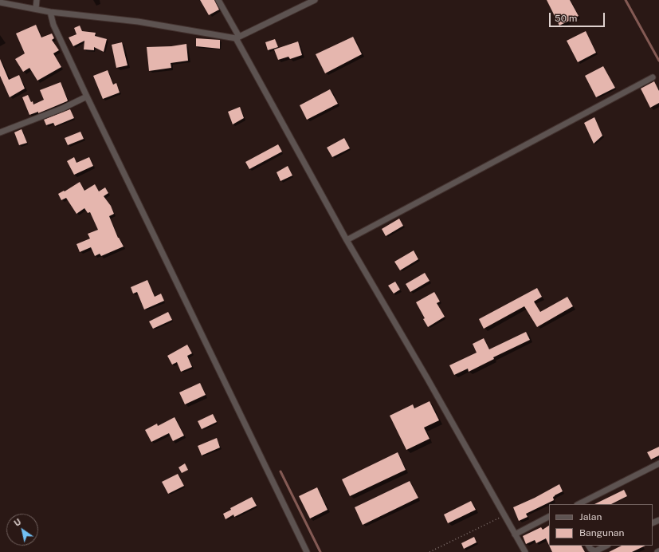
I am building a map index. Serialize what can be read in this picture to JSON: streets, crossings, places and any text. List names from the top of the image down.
{
  "legend": ["Jalan", "Bangunan"],
  "scale_bar": "50 m",
  "north": "top left"
}
